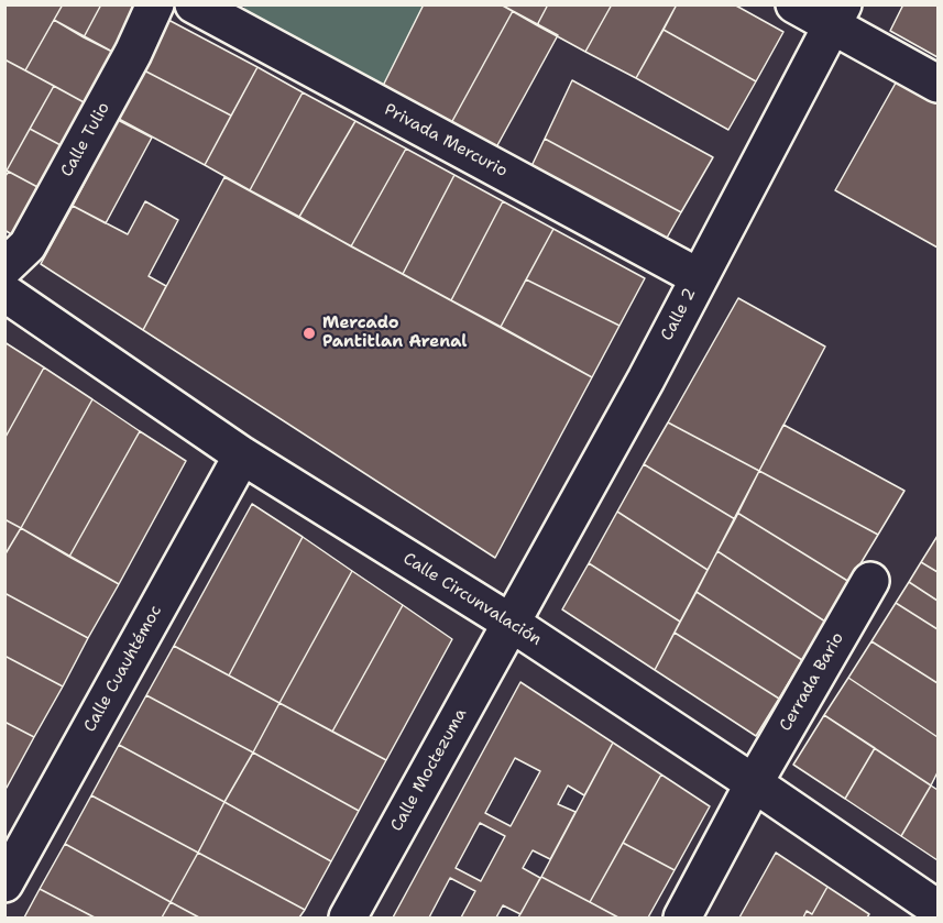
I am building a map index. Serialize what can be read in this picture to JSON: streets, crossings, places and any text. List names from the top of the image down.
{
  "streets": {
    "street": [
      "Calle Tulio",
      "Privada Mercurio",
      "Calle 2",
      "Calle Circunvalación",
      "Calle Cuauhtémoc",
      "Cerrada Bario",
      "Calle Moctezuma"
    ]
  },
  "crossings": [
    ["Privada Mercurio", "Calle 2"],
    ["Calle 2", "Calle Circunvalación"],
    ["Calle 2", "Calle Moctezuma"],
    ["Calle Circunvalación", "Calle Cuauhtémoc"],
    ["Calle Circunvalación", "Cerrada Bario"],
    ["Calle Circunvalación", "Calle Moctezuma"]
  ],
  "places": ["Mercado Pantitlan Arenal"]
}
